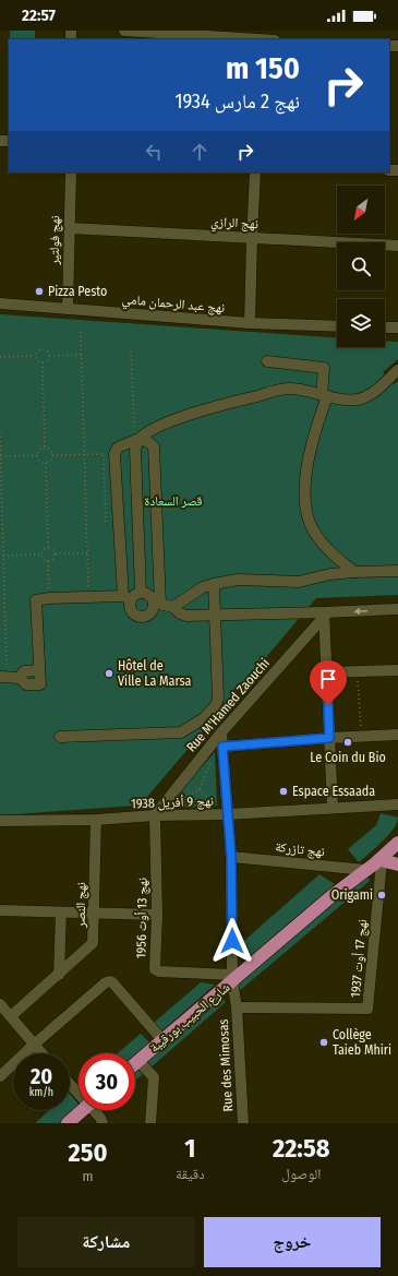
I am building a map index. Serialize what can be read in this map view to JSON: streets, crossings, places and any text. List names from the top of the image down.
{
  "streets": {
    "main road": ["شارع الحبيب بورقيبة"],
    "street": [
      "نهج الرازي",
      "نهج فولتير",
      "نهج عبد الرحمان مامي",
      "Rue M'Hamed Zaouchi",
      "نهج 9 أفريل 1938",
      "نهج تازركة",
      "نهج النصر",
      "نهج 13 أوت 1956",
      "نهج 17 أوت 1937",
      "Rue des Mimosas"
    ]
  },
  "crossings": [
    ["نهج الرازي", "نهج فولتير"],
    ["نهج فولتير", "نهج عبد الرحمان مامي"],
    ["Rue M'Hamed Zaouchi", "نهج 9 أفريل 1938"],
    ["Rue M'Hamed Zaouchi", "نهج 13 أوت 1956"],
    ["Rue M'Hamed Zaouchi", "Rue des Mimosas"],
    ["نهج 9 أفريل 1938", "نهج النصر"],
    ["نهج 9 أفريل 1938", "نهج 13 أوت 1956"],
    ["نهج 9 أفريل 1938", "Rue des Mimosas"],
    ["نهج تازركة", "نهج 17 أوت 1937"],
    ["نهج تازركة", "شارع الحبيب بورقيبة"],
    ["نهج تازركة", "Rue des Mimosas"],
    ["نهج 13 أوت 1956", "شارع الحبيب بورقيبة"],
    ["نهج 13 أوت 1956", "Rue des Mimosas"],
    ["نهج 17 أوت 1937", "شارع الحبيب بورقيبة"],
    ["نهج 17 أوت 1937", "Rue des Mimosas"],
    ["شارع الحبيب بورقيبة", "Rue des Mimosas"]
  ],
  "parks": ["قصر السعادة"],
  "places": [
    "Pizza Pesto",
    "Hôtel de Ville La Marsa",
    "Le Coin du Bio",
    "Espace Essaada",
    "Origami",
    "Collège Taieb Mhiri"
  ],
  "north": "bottom left",
  "page": {
    "status": "22:57",
    "turn": ["150 m", "نهج 2 مارس 1934"],
    "speed": "20 km/h",
    "limit": "30",
    "eta": [
      "22:58",
      "الوصول",
      "1",
      "دقيقة",
      "250",
      "m"
    ],
    "buttons": ["خروج", "مشاركة"]
  }
}
